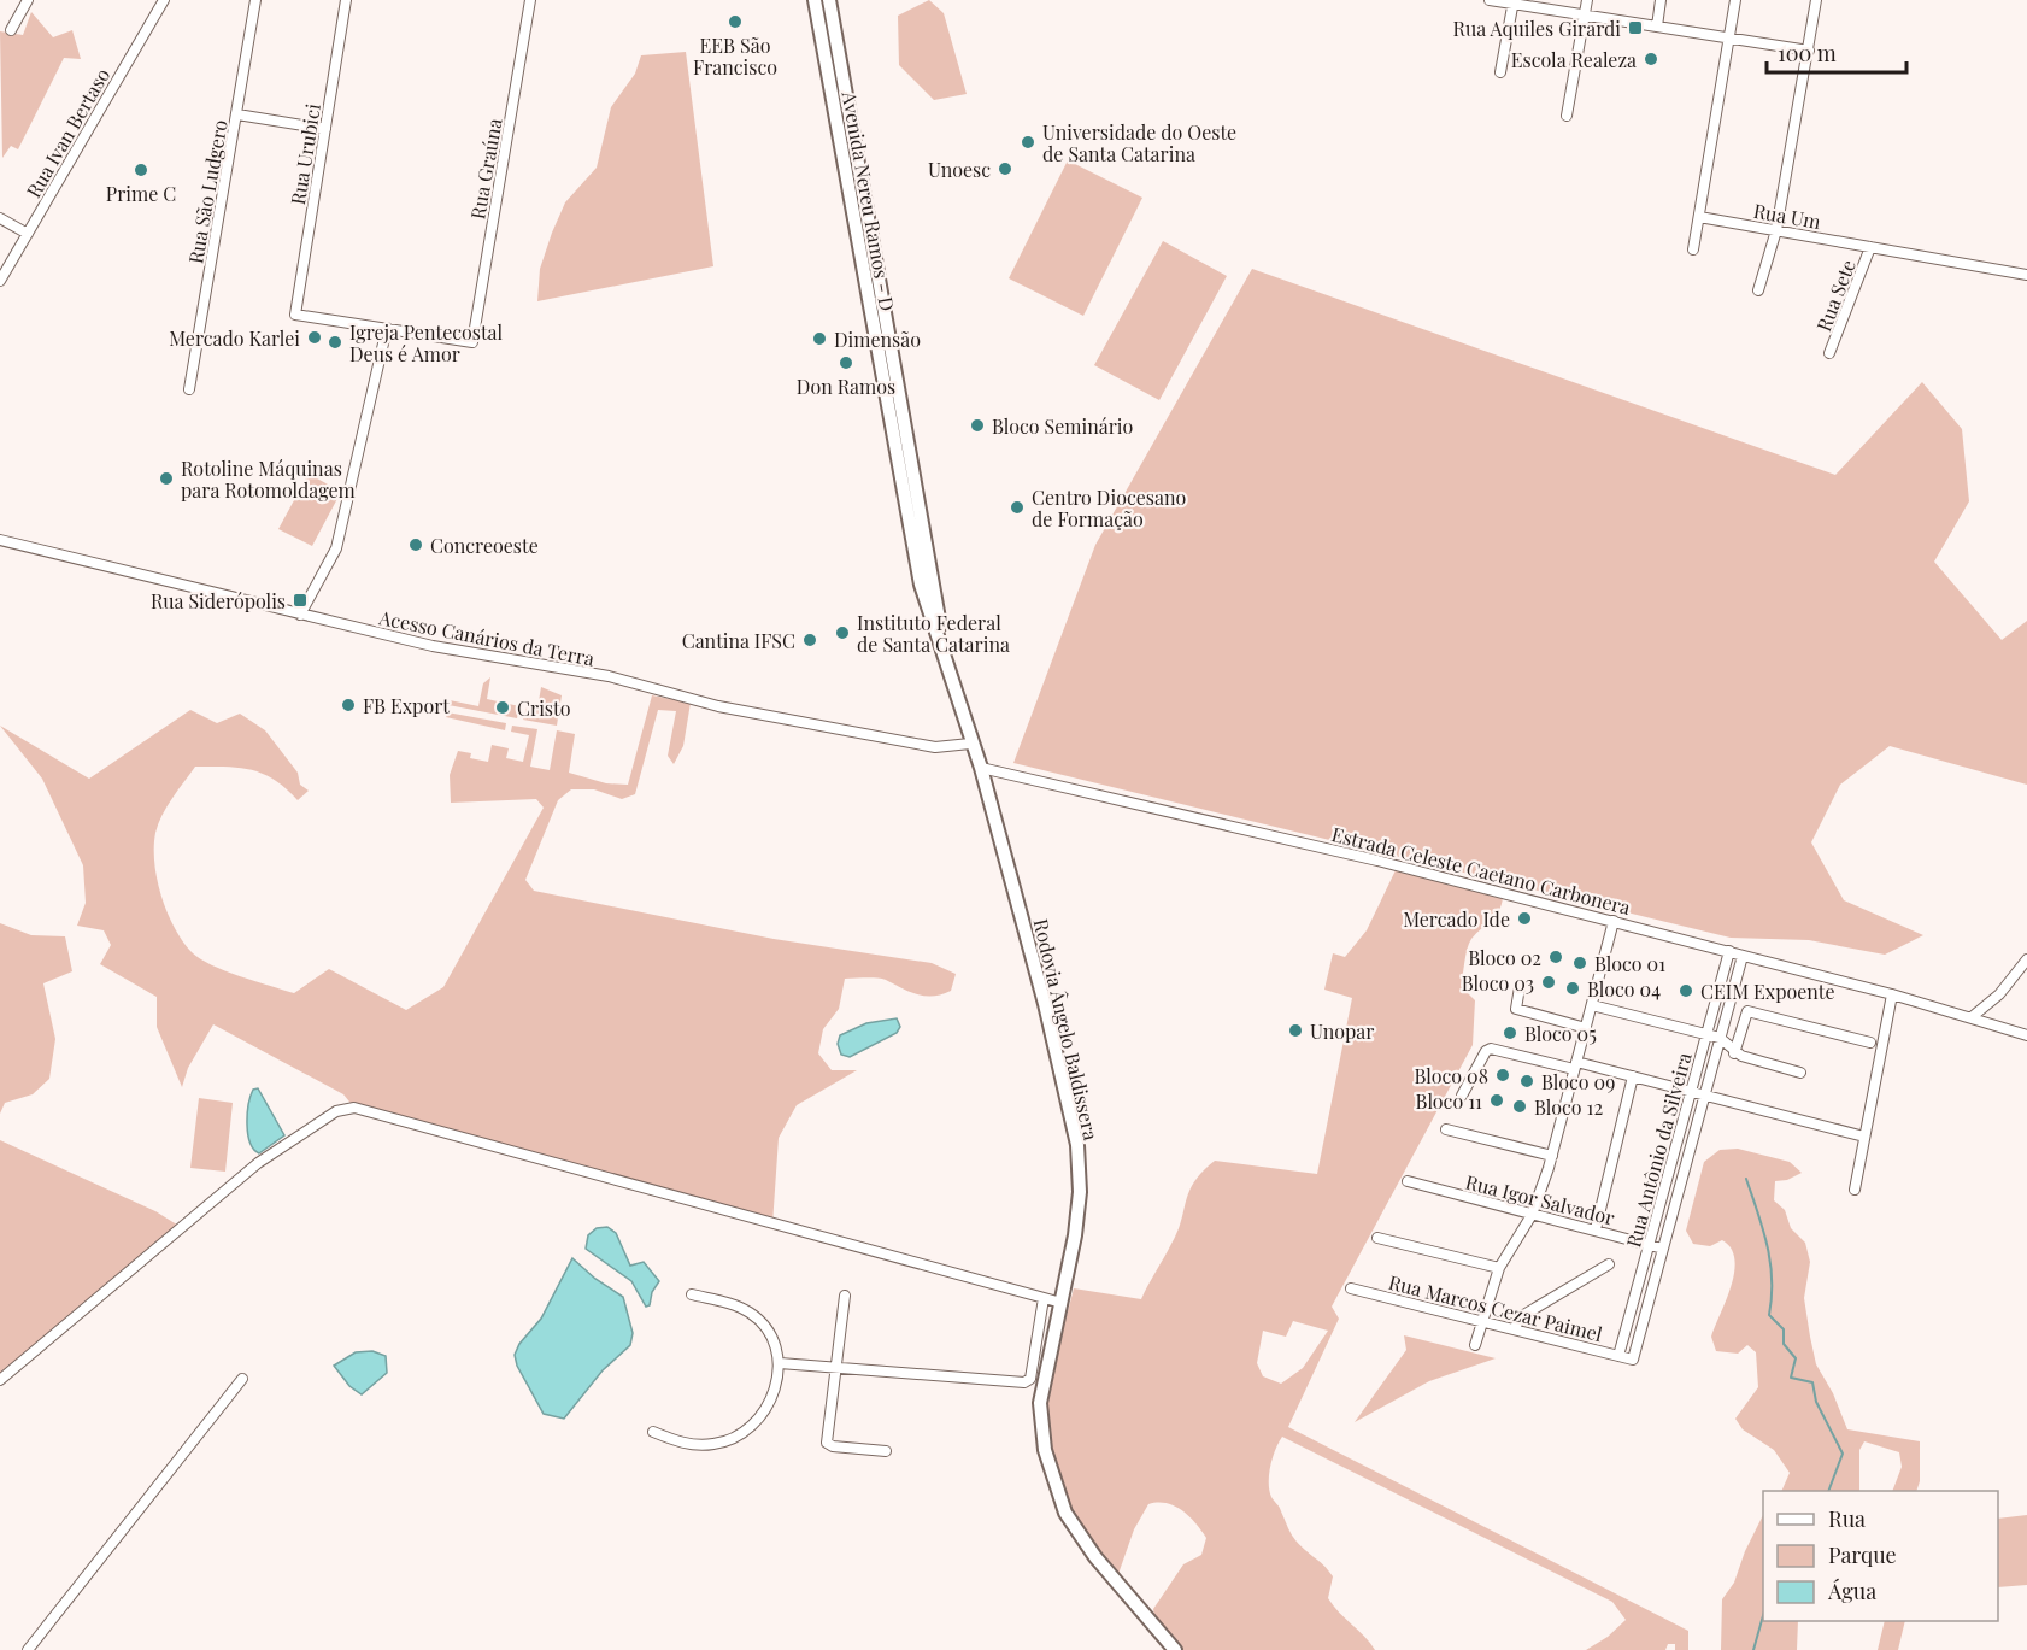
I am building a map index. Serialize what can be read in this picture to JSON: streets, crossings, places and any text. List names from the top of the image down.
{
  "streets": {
    "street": [
      "Rua Ivan Bertaso",
      "Rua Urubici",
      "Rua Graúna",
      "Rua São Ludgero",
      "Avenida Nereu Ramos - D",
      "Rua Um",
      "Rua Sete",
      "Acesso Canários da Terra",
      "Estrada Celeste Caetano Carbonera",
      "Rodovia Ângelo Baldissera",
      "Rua Antônio da Silveira",
      "Rua Igor Salvador",
      "Rua Marcos Cezar Paimel"
    ]
  },
  "crossings": [
    ["Rua Urubici", "Rua Graúna"],
    ["Avenida Nereu Ramos - D", "Acesso Canários da Terra"],
    ["Avenida Nereu Ramos - D", "Estrada Celeste Caetano Carbonera"],
    ["Avenida Nereu Ramos - D", "Rodovia Ângelo Baldissera"],
    ["Rua Um", "Rua Sete"],
    ["Estrada Celeste Caetano Carbonera", "Rodovia Ângelo Baldissera"],
    ["Estrada Celeste Caetano Carbonera", "Rua Antônio da Silveira"],
    ["Rua Antônio da Silveira", "Rua Igor Salvador"],
    ["Rua Antônio da Silveira", "Rua Marcos Cezar Paimel"]
  ],
  "places": {
    "other": [
      "EEB São Francisco",
      "Escola Realeza",
      "Universidade do Oeste de Santa Catarina",
      "Unoesc",
      "Prime C",
      "Mercado Karlei",
      "Dimensão",
      "Igreja Pentecostal Deus é Amor",
      "Don Ramos",
      "Bloco Seminário",
      "Rotoline Máquinas para Rotomoldagem",
      "Centro Diocesano de Formação",
      "Concreoeste",
      "Instituto Federal de Santa Catarina",
      "Cantina IFSC",
      "FB Export",
      "Cristo",
      "Mercado Ide",
      "Bloco 02",
      "Bloco 01",
      "Bloco 03",
      "Bloco 04",
      "CEIM Expoente",
      "Unopar",
      "Bloco 05",
      "Bloco 08",
      "Bloco 09",
      "Bloco 11",
      "Bloco 12"
    ],
    "transit": ["Rua Aquiles Girardi", "Rua Siderópolis"]
  },
  "legend": ["Rua", "Parque", "Água"],
  "scale_bar": "100 m"
}
